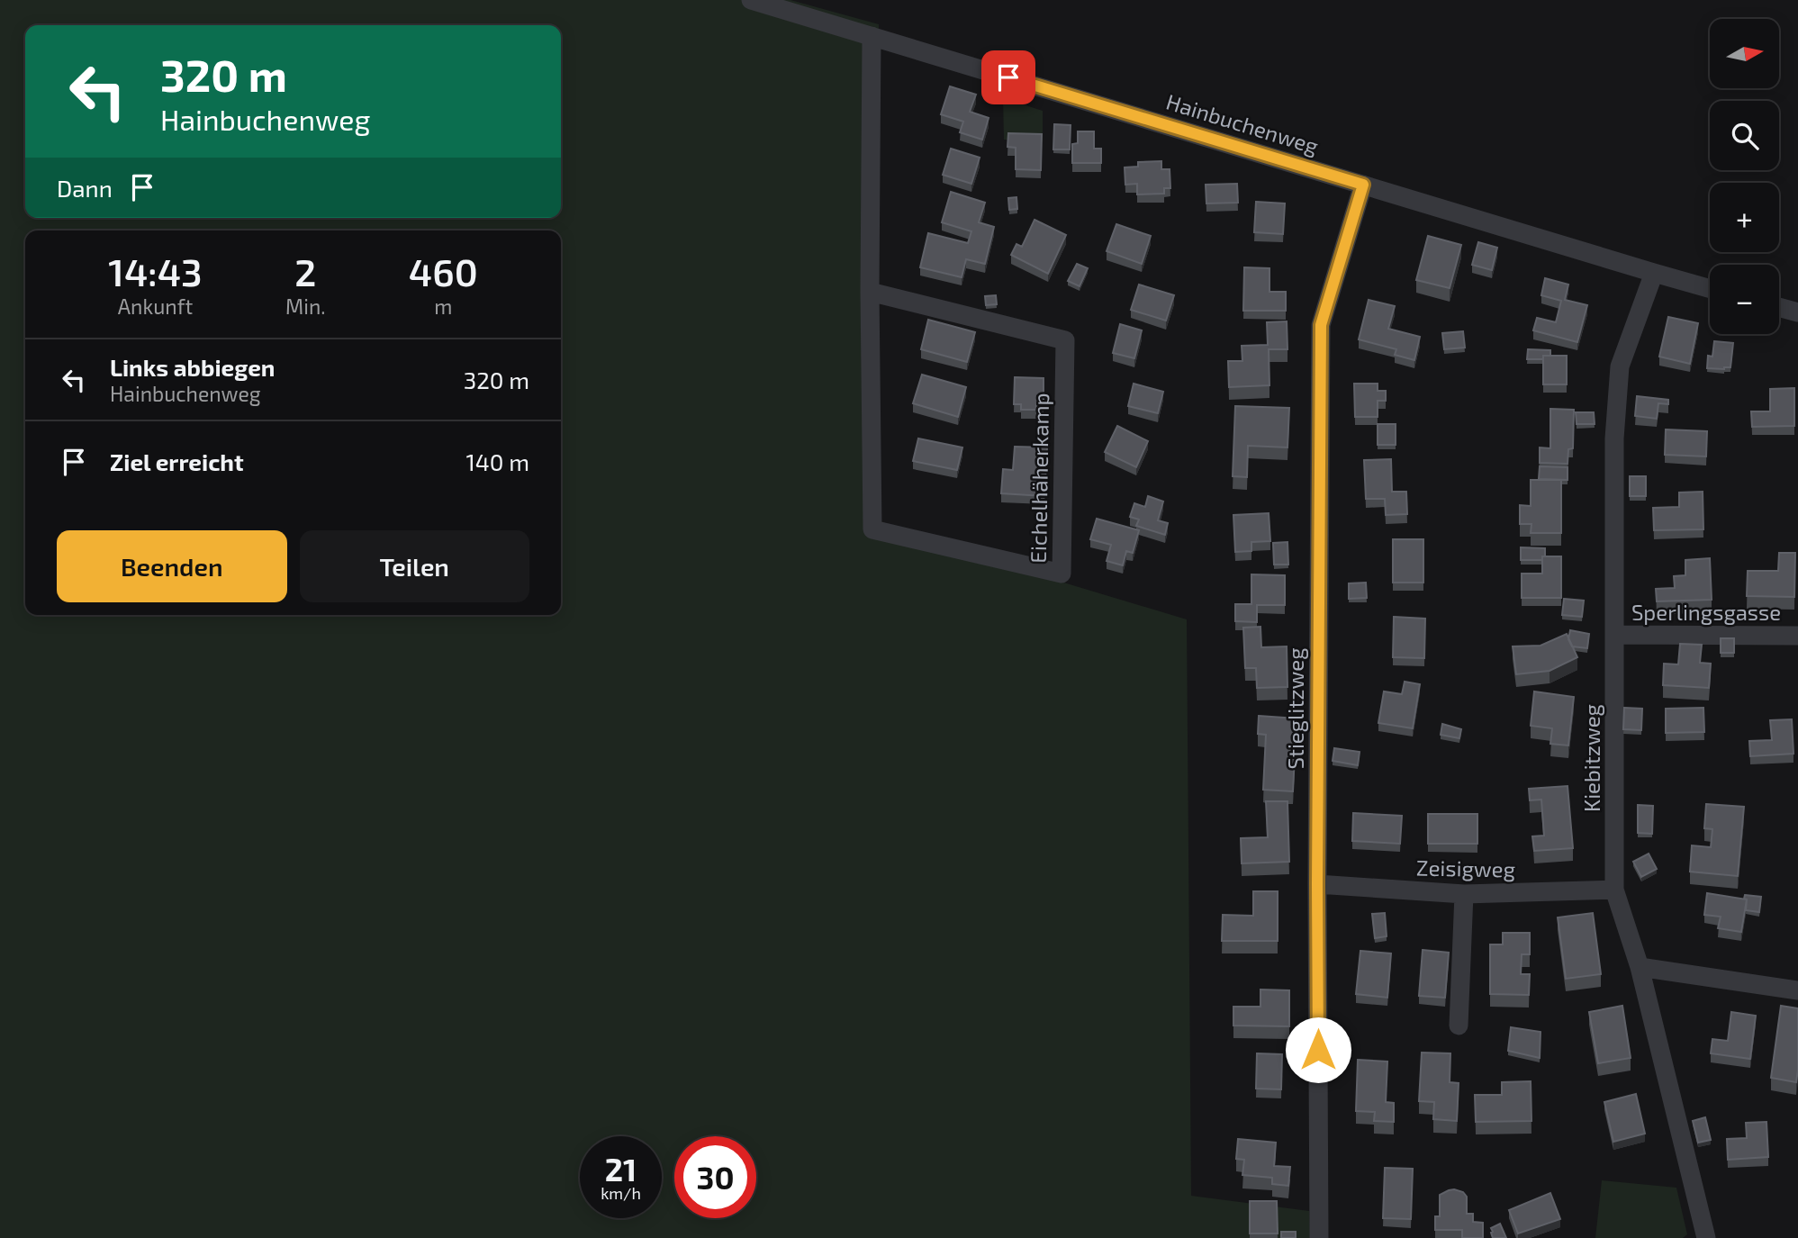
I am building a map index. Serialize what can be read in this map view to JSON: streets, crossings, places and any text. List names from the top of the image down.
{
  "streets": {
    "street": [
      "Hainbuchenweg",
      "Eichelhäherkamp",
      "Sperlingsgasse",
      "Stieglitzweg",
      "Kiebitzweg",
      "Zeisigweg"
    ]
  },
  "crossings": [
    ["Hainbuchenweg", "Eichelhäherkamp"],
    ["Hainbuchenweg", "Stieglitzweg"],
    ["Hainbuchenweg", "Kiebitzweg"],
    ["Sperlingsgasse", "Kiebitzweg"],
    ["Stieglitzweg", "Zeisigweg"],
    ["Kiebitzweg", "Zeisigweg"]
  ],
  "north": "right",
  "page": {
    "map_buttons": ["+", "−"],
    "turn": ["320 m", "Hainbuchenweg"],
    "then": "Dann",
    "eta": [
      "14:43",
      "Ankunft",
      "2",
      "Min.",
      "460",
      "m"
    ],
    "list": [
      {
        "name": "Links abbiegen",
        "note": "Hainbuchenweg",
        "value": "320 m"
      },
      {
        "name": "Ziel erreicht",
        "value": "140 m"
      }
    ],
    "buttons": ["Beenden", "Teilen"],
    "speed": "21 km/h",
    "limit": "30"
  }
}
